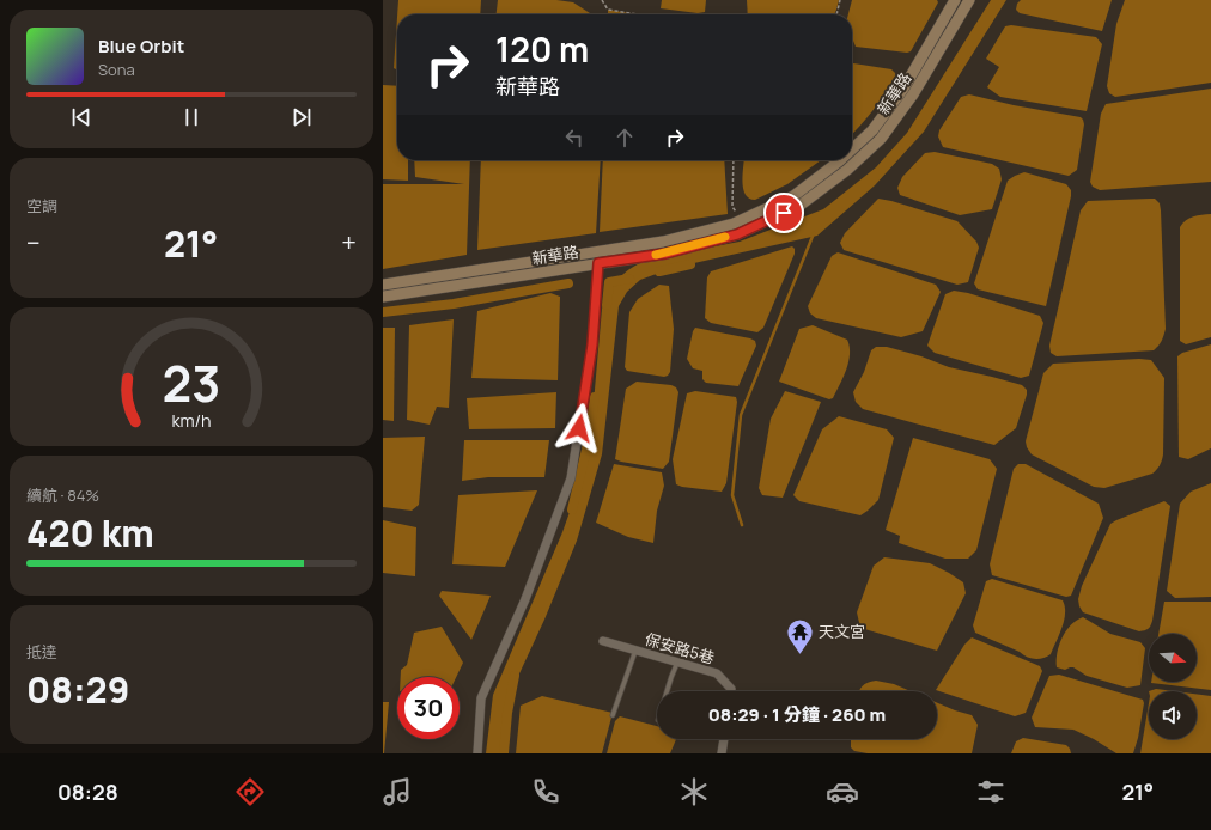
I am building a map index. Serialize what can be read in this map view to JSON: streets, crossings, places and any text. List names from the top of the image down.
{
  "streets": {
    "street": ["新華路", "保安路5巷"]
  },
  "places": {
    "temple": ["天文宮"]
  },
  "north": "right",
  "page": {
    "turn": ["120 m", "新華路"],
    "song": ["Blue Orbit", "Sona"],
    "tile": [
      "空調",
      ["續航 · 84%", "420 km"],
      ["抵達", "08:29"]
    ],
    "heat": ["−", "21°", "+"],
    "limit": "30",
    "trip": "08:29 · 1 分鐘 · 260 m",
    "tabs": ["08:28", "21°"],
    "gauge": ["23", "km/h"]
  }
}
